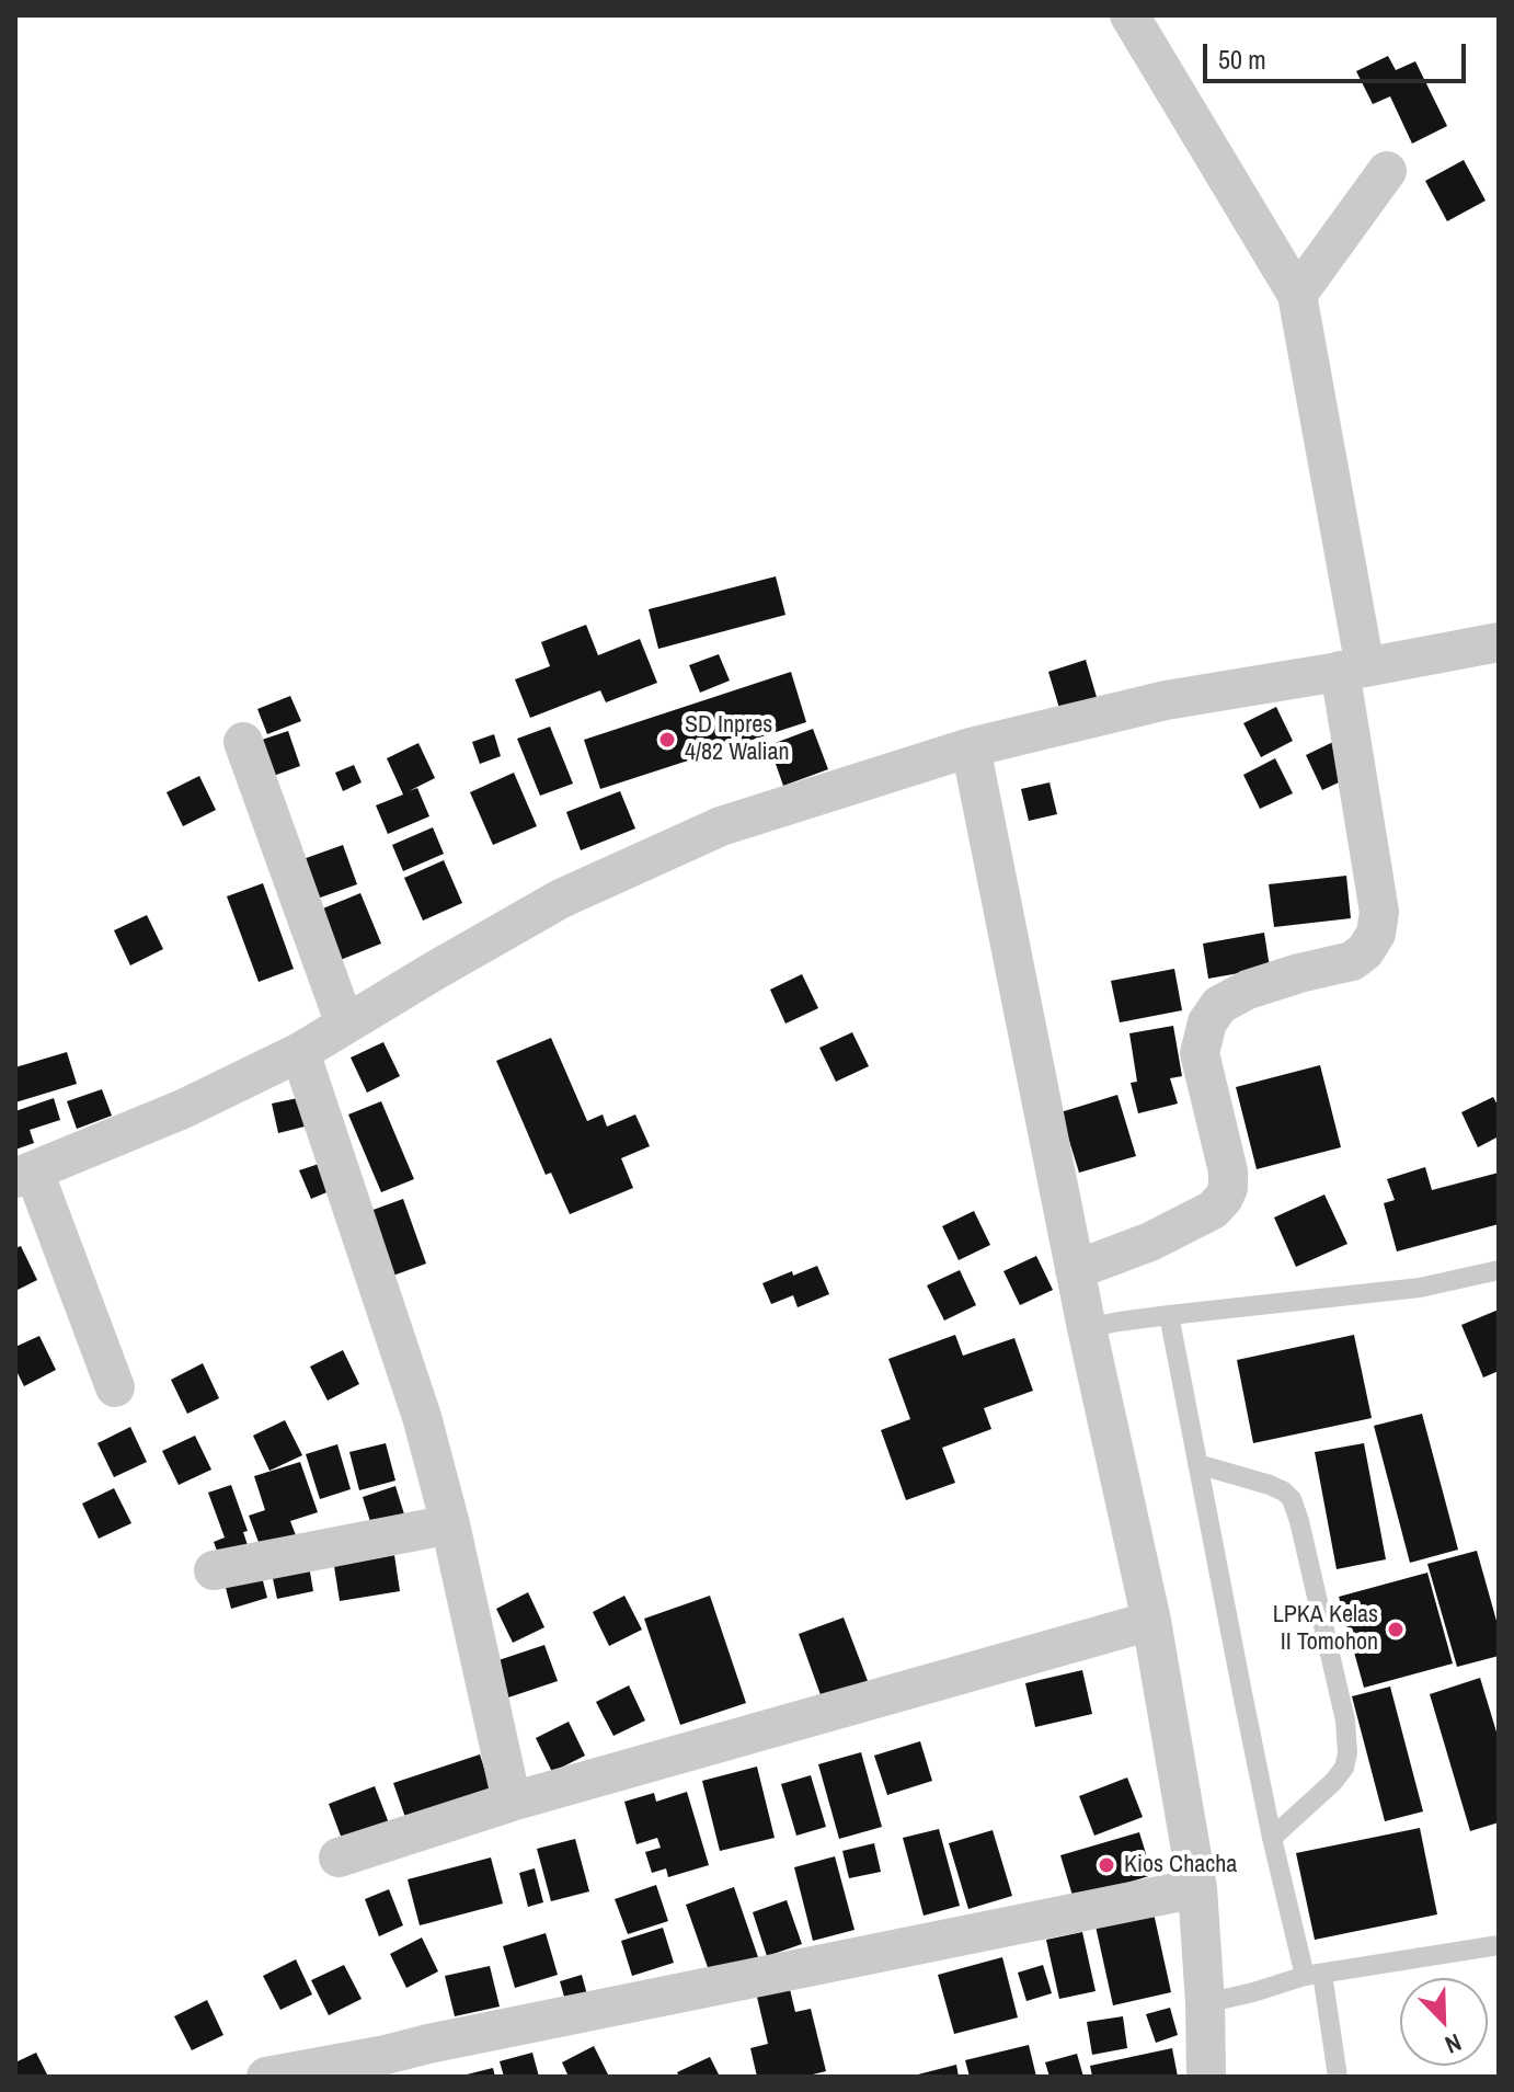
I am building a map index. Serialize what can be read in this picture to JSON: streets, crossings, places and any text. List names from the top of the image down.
{
  "places": ["SD Inpres 4/82 Walian", "LPKA Kelas II Tomohon", "Kios Chacha"],
  "scale_bar": "50 m",
  "north": "bottom right"
}
